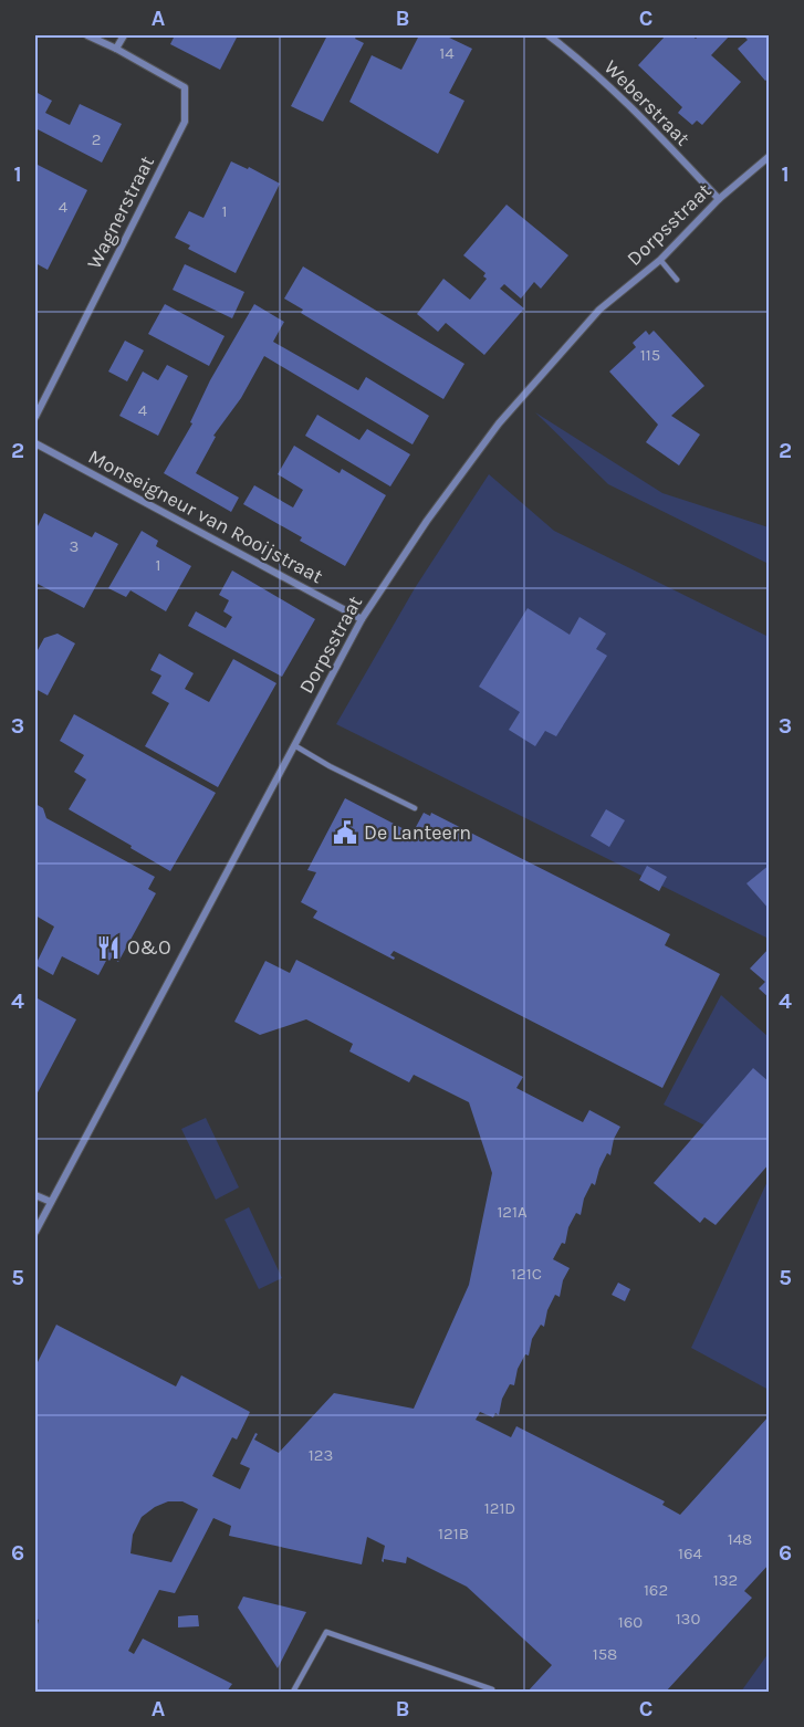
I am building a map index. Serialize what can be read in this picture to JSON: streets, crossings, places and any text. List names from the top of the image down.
{
  "streets": {
    "street": [
      "Weberstraat",
      "Wagnerstraat",
      "Dorpsstraat",
      "Monseigneur van Rooijstraat"
    ]
  },
  "crossings": [
    ["Weberstraat", "Dorpsstraat"],
    ["Dorpsstraat", "Monseigneur van Rooijstraat"]
  ],
  "places": {
    "public building": ["De Lanteern"],
    "restaurant": ["O&O"]
  },
  "house_numbers": [
    "14",
    "2",
    "4",
    "1",
    "115",
    "4",
    "3",
    "1",
    "121A",
    "121C",
    "123",
    "121D",
    "121B",
    "148",
    "164",
    "132",
    "162",
    "130",
    "160",
    "158"
  ],
  "grid": {
    "columns": ["A", "B", "C"],
    "rows": [
      "1",
      "2",
      "3",
      "4",
      "5",
      "6"
    ]
  }
}
